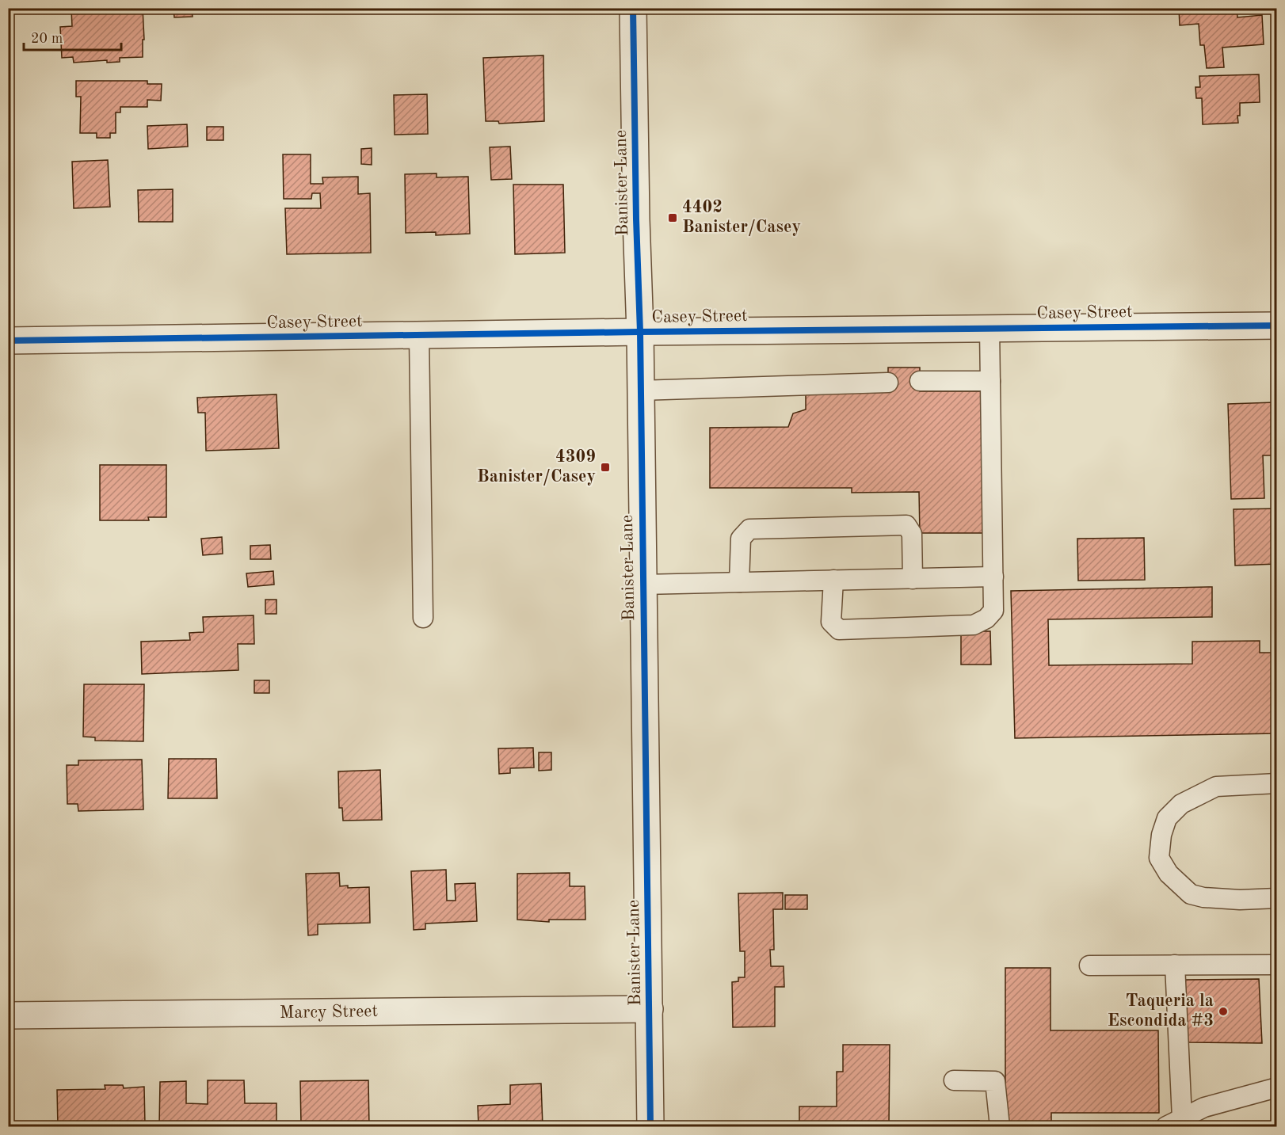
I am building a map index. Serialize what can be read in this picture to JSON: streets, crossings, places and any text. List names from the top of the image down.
{
  "streets": {
    "street": ["Banister Lane", "Casey Street", "Marcy Street"]
  },
  "crossings": [
    ["Banister Lane", "Casey Street"],
    ["Banister Lane", "Marcy Street"]
  ],
  "places": {
    "transit": ["4402 Banister/Casey", "4309 Banister/Casey"],
    "other": ["Taqueria la Escondida #3"]
  },
  "scale_bar": "20 m"
}
